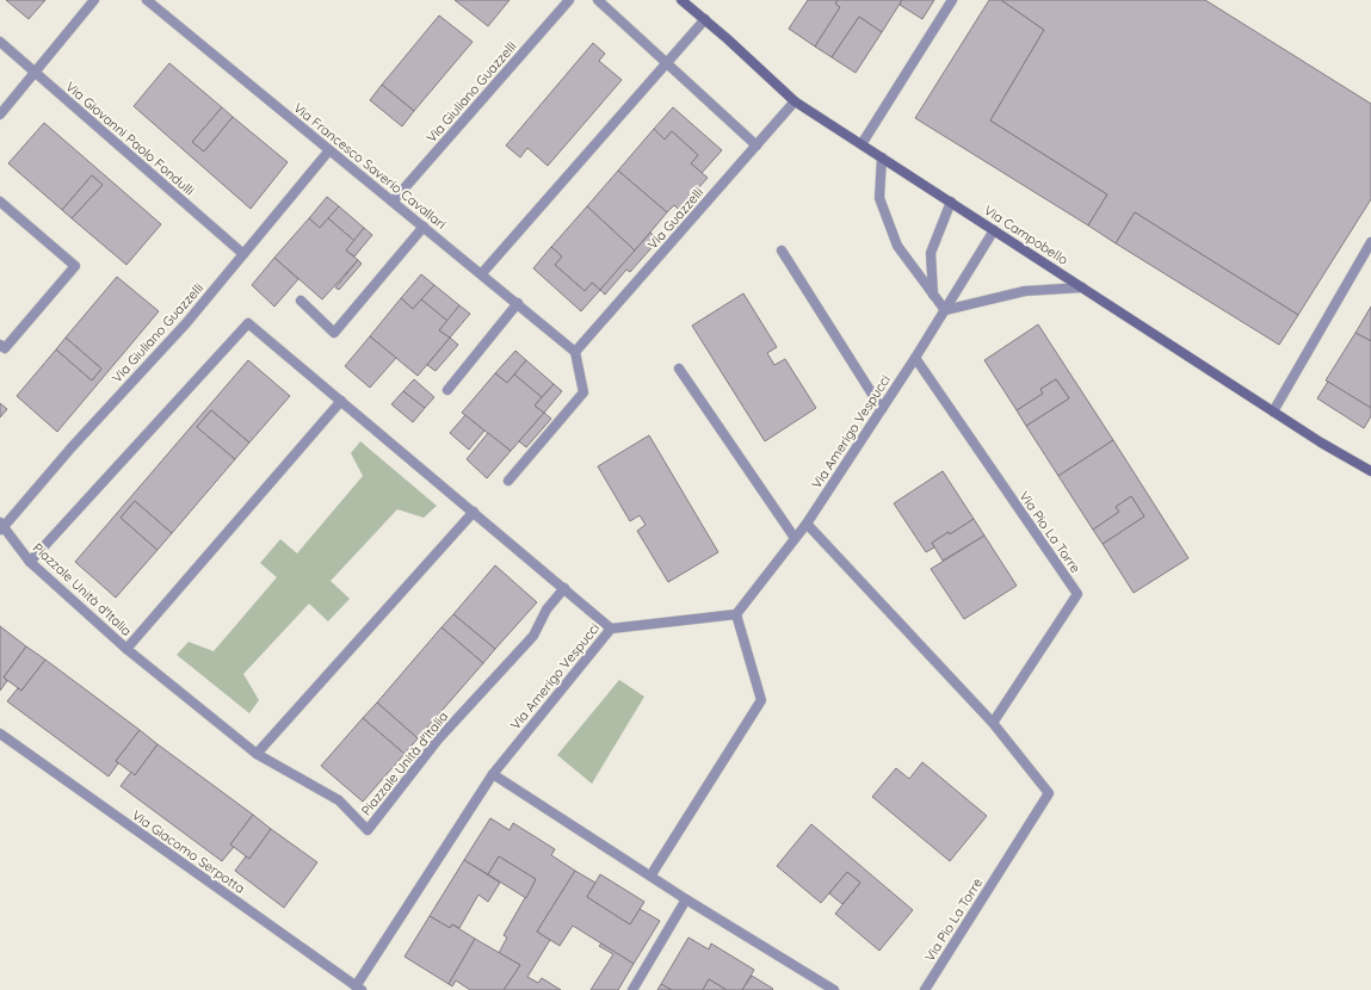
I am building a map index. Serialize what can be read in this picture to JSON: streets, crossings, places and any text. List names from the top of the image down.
{
  "streets": {
    "main road": ["Via Campobello"],
    "street": [
      "Via Giuliano Guazzelli",
      "Via Giovanni Paolo Fondulli",
      "Via Francesco Saverio Cavallari",
      "Via Guazzelli",
      "Via Amerigo Vespucci",
      "Via Pio La Torre",
      "Piazzale Unità d'Italia",
      "Via Giacomo Serpotta"
    ]
  },
  "crossings": [
    ["Via Giuliano Guazzelli", "Via Giovanni Paolo Fondulli"],
    ["Via Giuliano Guazzelli", "Via Francesco Saverio Cavallari"],
    ["Via Giuliano Guazzelli", "Piazzale Unità d'Italia"],
    ["Via Francesco Saverio Cavallari", "Via Guazzelli"],
    ["Via Guazzelli", "Via Campobello"],
    ["Via Campobello", "Via Amerigo Vespucci"],
    ["Via Amerigo Vespucci", "Via Pio La Torre"],
    ["Via Amerigo Vespucci", "Via Giacomo Serpotta"]
  ]
}
